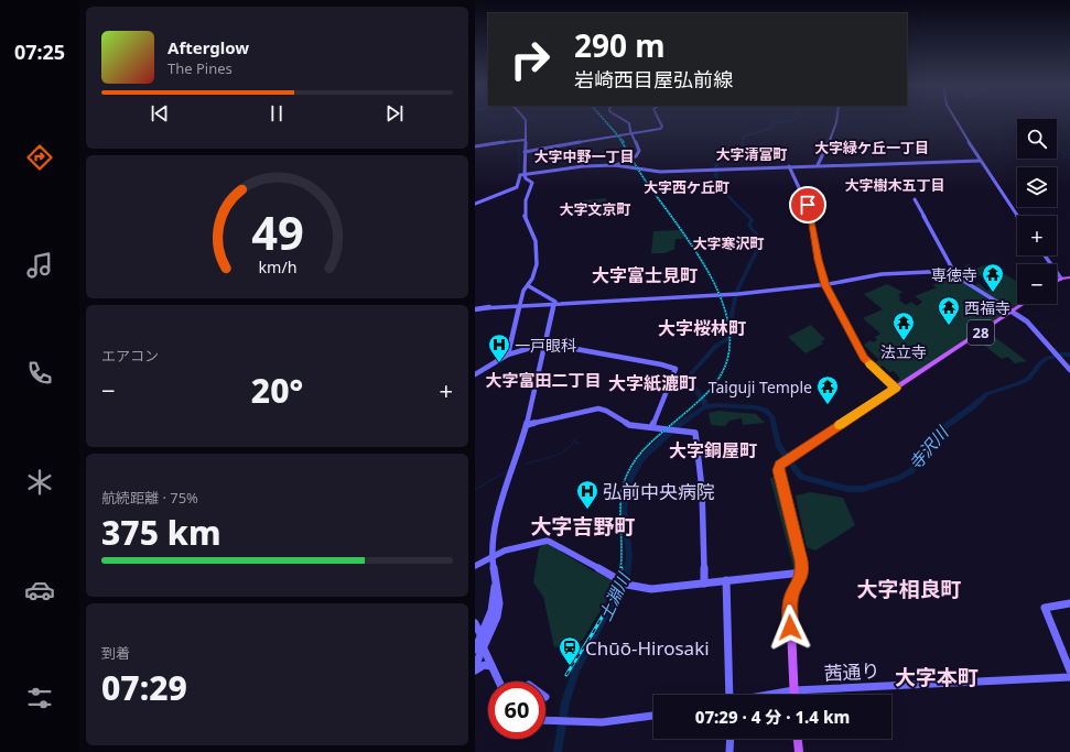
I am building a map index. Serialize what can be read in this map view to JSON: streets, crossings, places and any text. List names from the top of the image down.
{
  "streets": {
    "main road": ["28"],
    "street": ["茜通り"]
  },
  "districts": [
    "大字緑ケ丘一丁目",
    "大字清富町",
    "大字中野一丁目",
    "大字樹木五丁目",
    "大字西ケ丘町",
    "大字文京町",
    "大字寒沢町",
    "大字富士見町",
    "大字桜林町",
    "大字富田二丁目",
    "大字紙漉町",
    "大字銅屋町",
    "大字吉野町",
    "大字相良町",
    "大字本町"
  ],
  "water": ["寺沢川", "土淵川"],
  "places": {
    "temple": [
      "専徳寺",
      "西福寺",
      "法立寺",
      "Taiguji Temple"
    ],
    "hospital": ["一戸眼科", "弘前中央病院"],
    "station": ["Chūō-Hirosaki"]
  },
  "page": {
    "tabs": "07:25",
    "turn": ["290 m", "岩崎西目屋弘前線"],
    "song": ["Afterglow", "The Pines"],
    "map_buttons": ["+", "−"],
    "tile": [
      "エアコン",
      ["航続距離 · 75%", "375 km"],
      ["到着", "07:29"]
    ],
    "heat": ["−", "20°", "+"],
    "limit": "60",
    "trip": "07:29 · 4 分 · 1.4 km",
    "gauge": ["49", "km/h"]
  }
}
